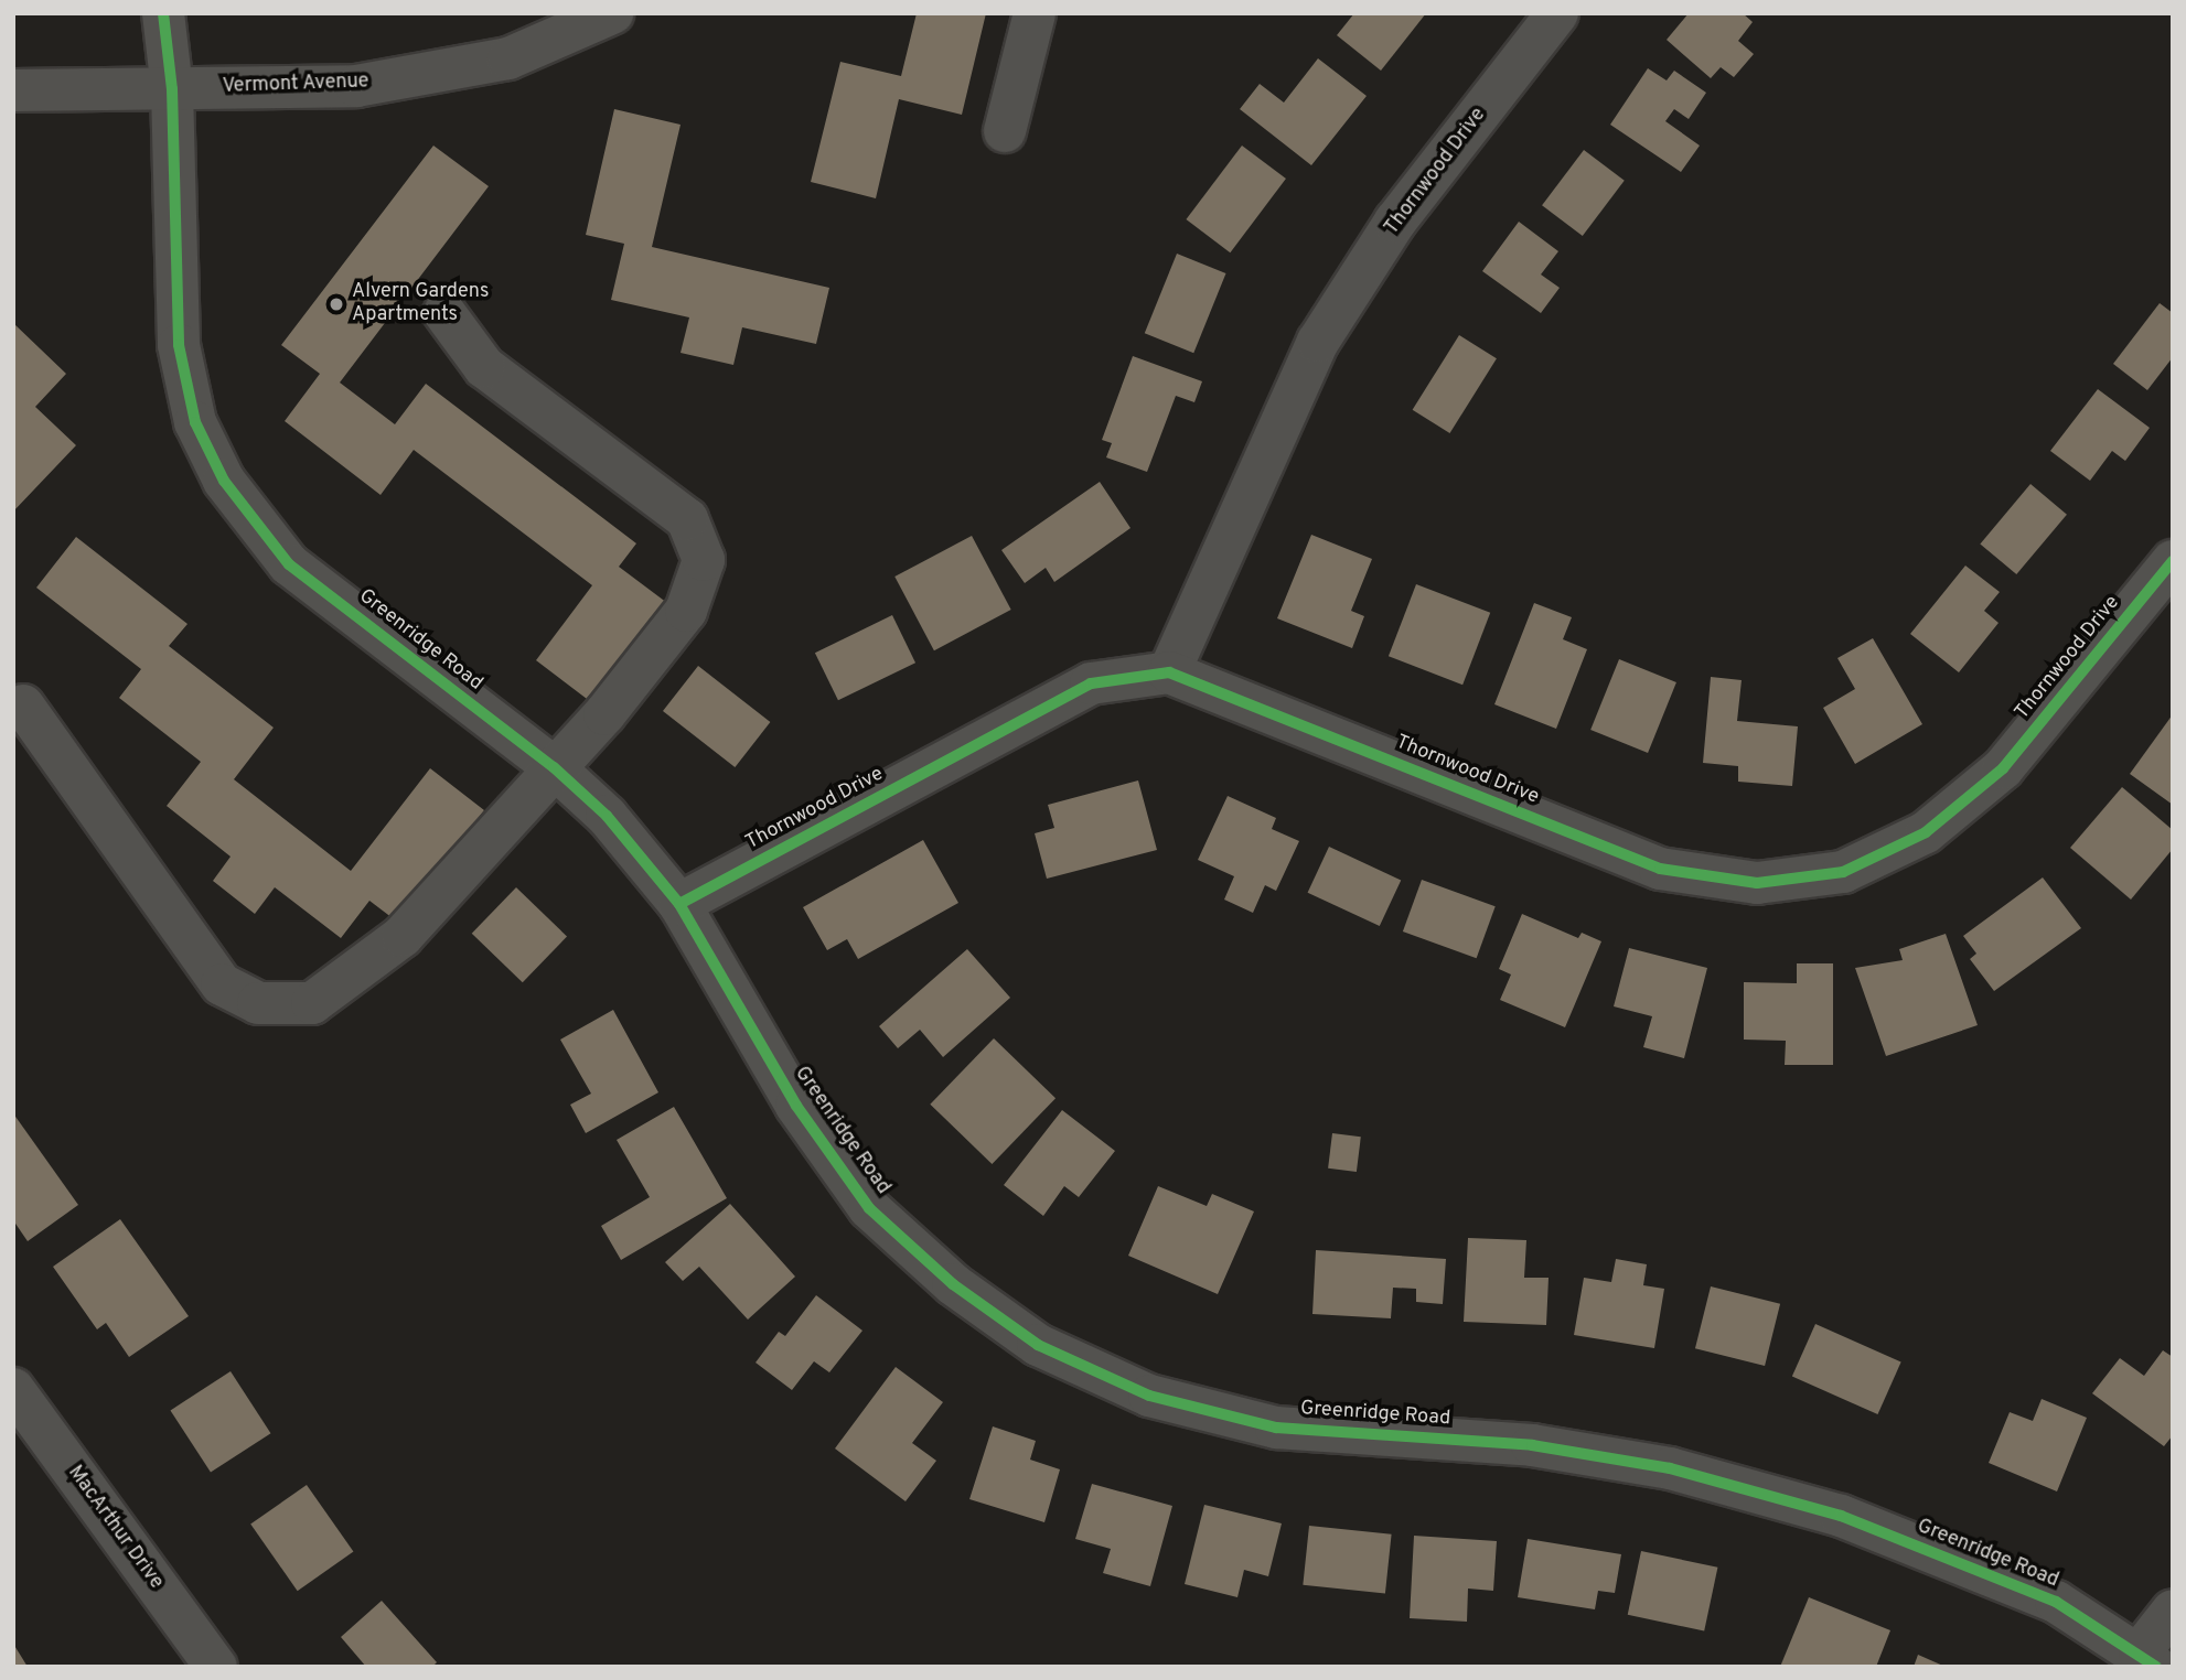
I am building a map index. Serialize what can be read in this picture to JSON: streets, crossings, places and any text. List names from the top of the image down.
{
  "streets": {
    "street": [
      "Vermont Avenue",
      "Thornwood Drive",
      "Greenridge Road",
      "MacArthur Drive"
    ]
  },
  "crossings": [
    ["Vermont Avenue", "Greenridge Road"],
    ["Thornwood Drive", "Greenridge Road"]
  ],
  "places": ["Alvern Gardens Apartments"]
}
